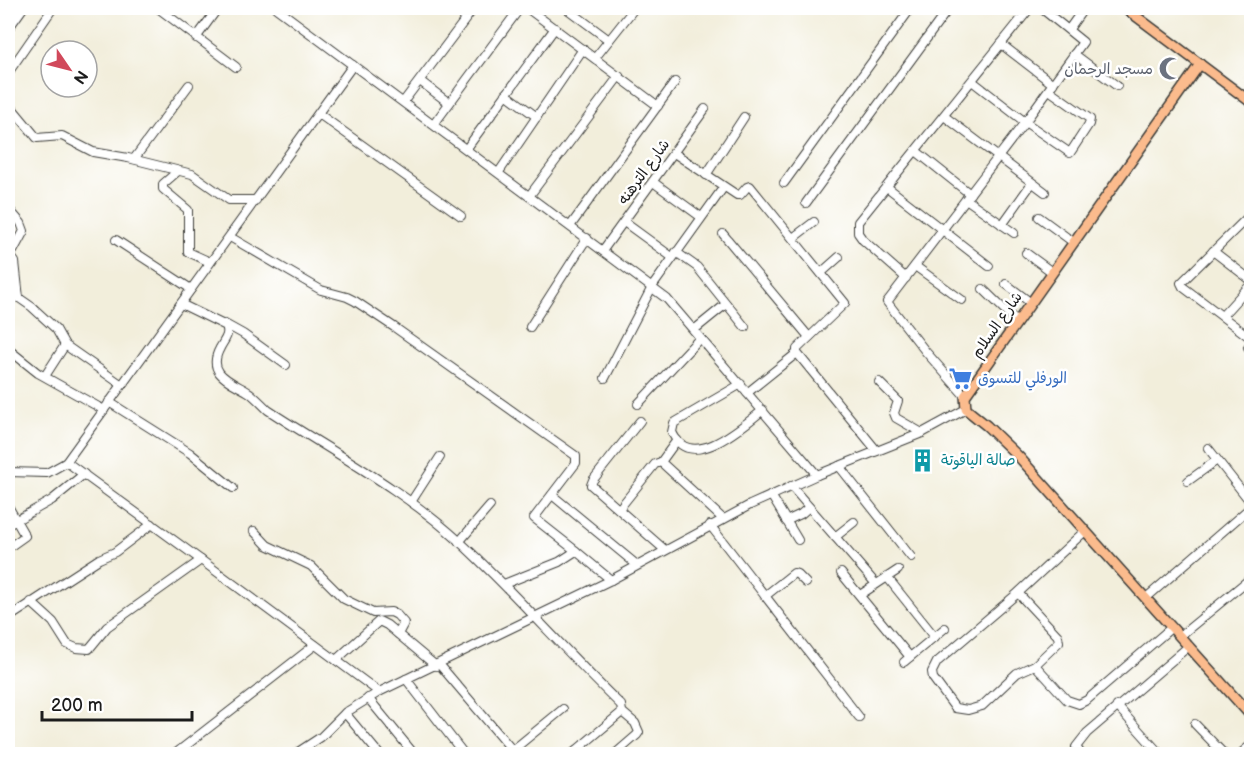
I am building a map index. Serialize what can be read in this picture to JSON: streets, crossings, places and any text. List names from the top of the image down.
{
  "streets": {
    "main road": ["شارع السلام"],
    "street": ["شارع الترهنه"]
  },
  "places": {
    "mosque": ["مسجد الرحمان"],
    "supermarket": ["الورفلي للتسوق"],
    "building": ["صالة الياقوتة"]
  },
  "scale_bar": "200 m",
  "north": "bottom right"
}
